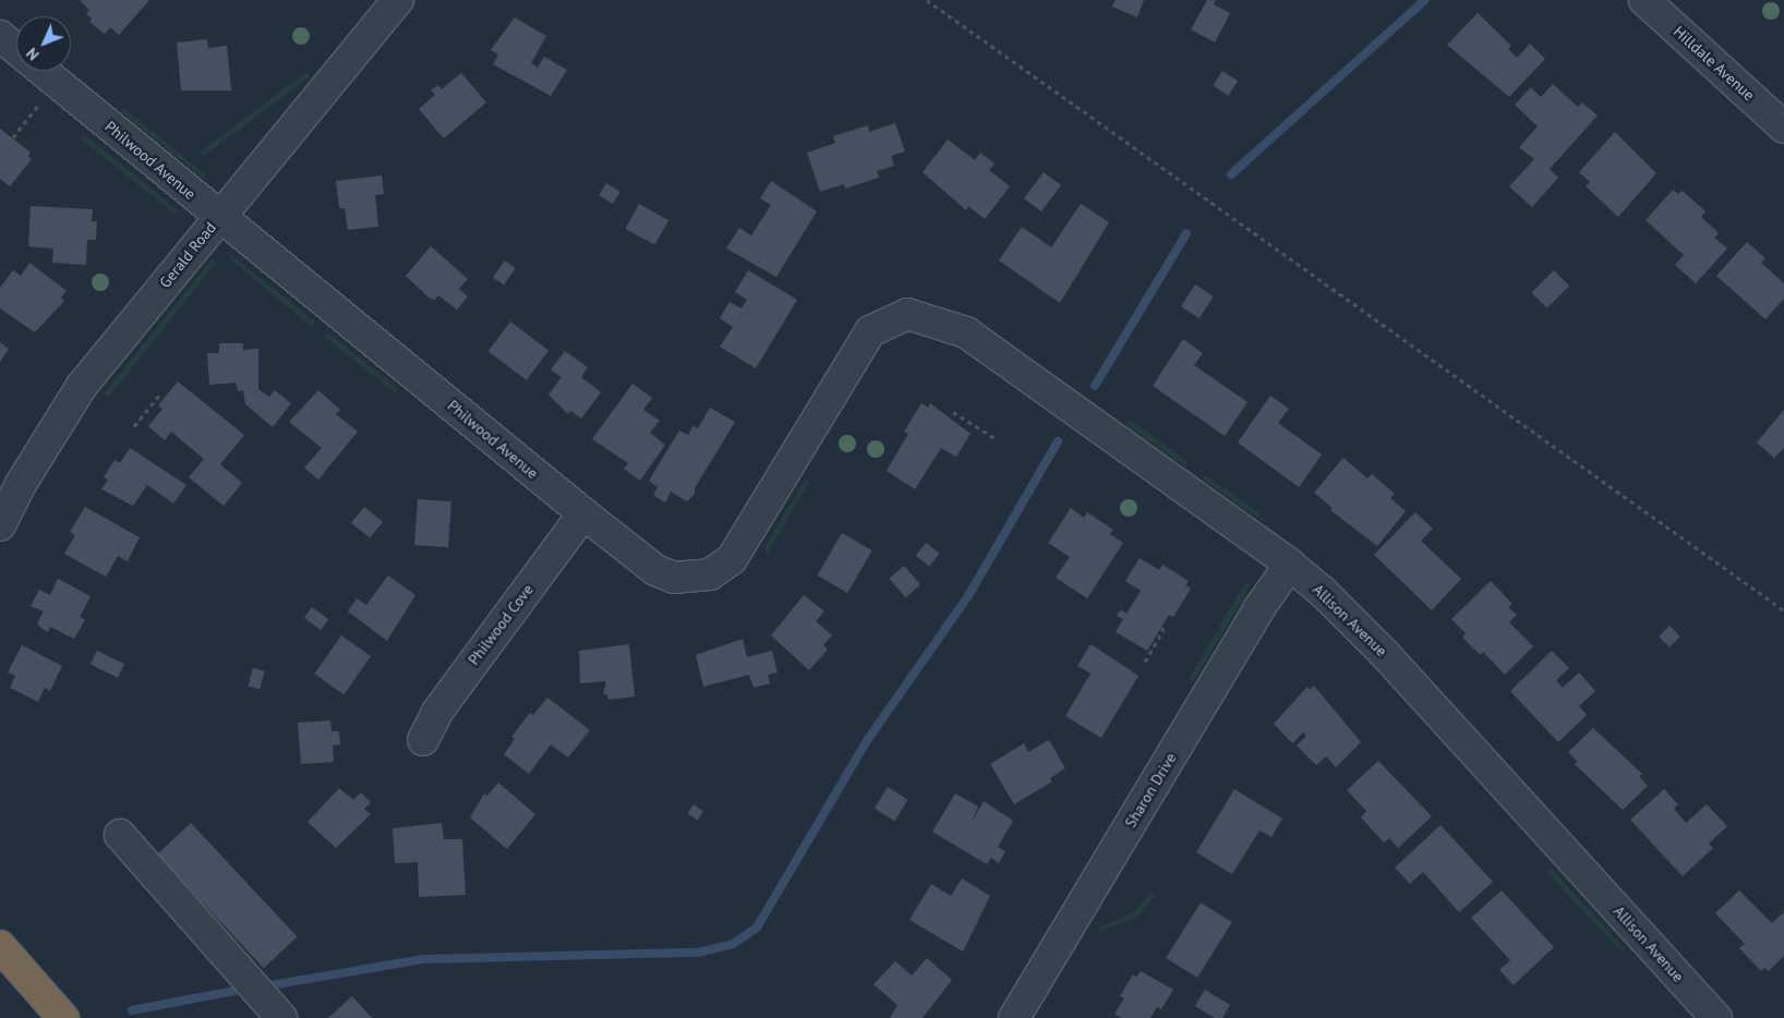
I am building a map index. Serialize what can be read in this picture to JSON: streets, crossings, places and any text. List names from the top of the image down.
{
  "streets": {
    "street": [
      "Hilldale Avenue",
      "Philwood Avenue",
      "Gerald Road",
      "Allison Avenue",
      "Philwood Cove",
      "Sharon Drive"
    ]
  },
  "crossings": [
    ["Philwood Avenue", "Gerald Road"],
    ["Philwood Avenue", "Allison Avenue"],
    ["Philwood Avenue", "Philwood Cove"],
    ["Allison Avenue", "Sharon Drive"]
  ],
  "north": "bottom left"
}
